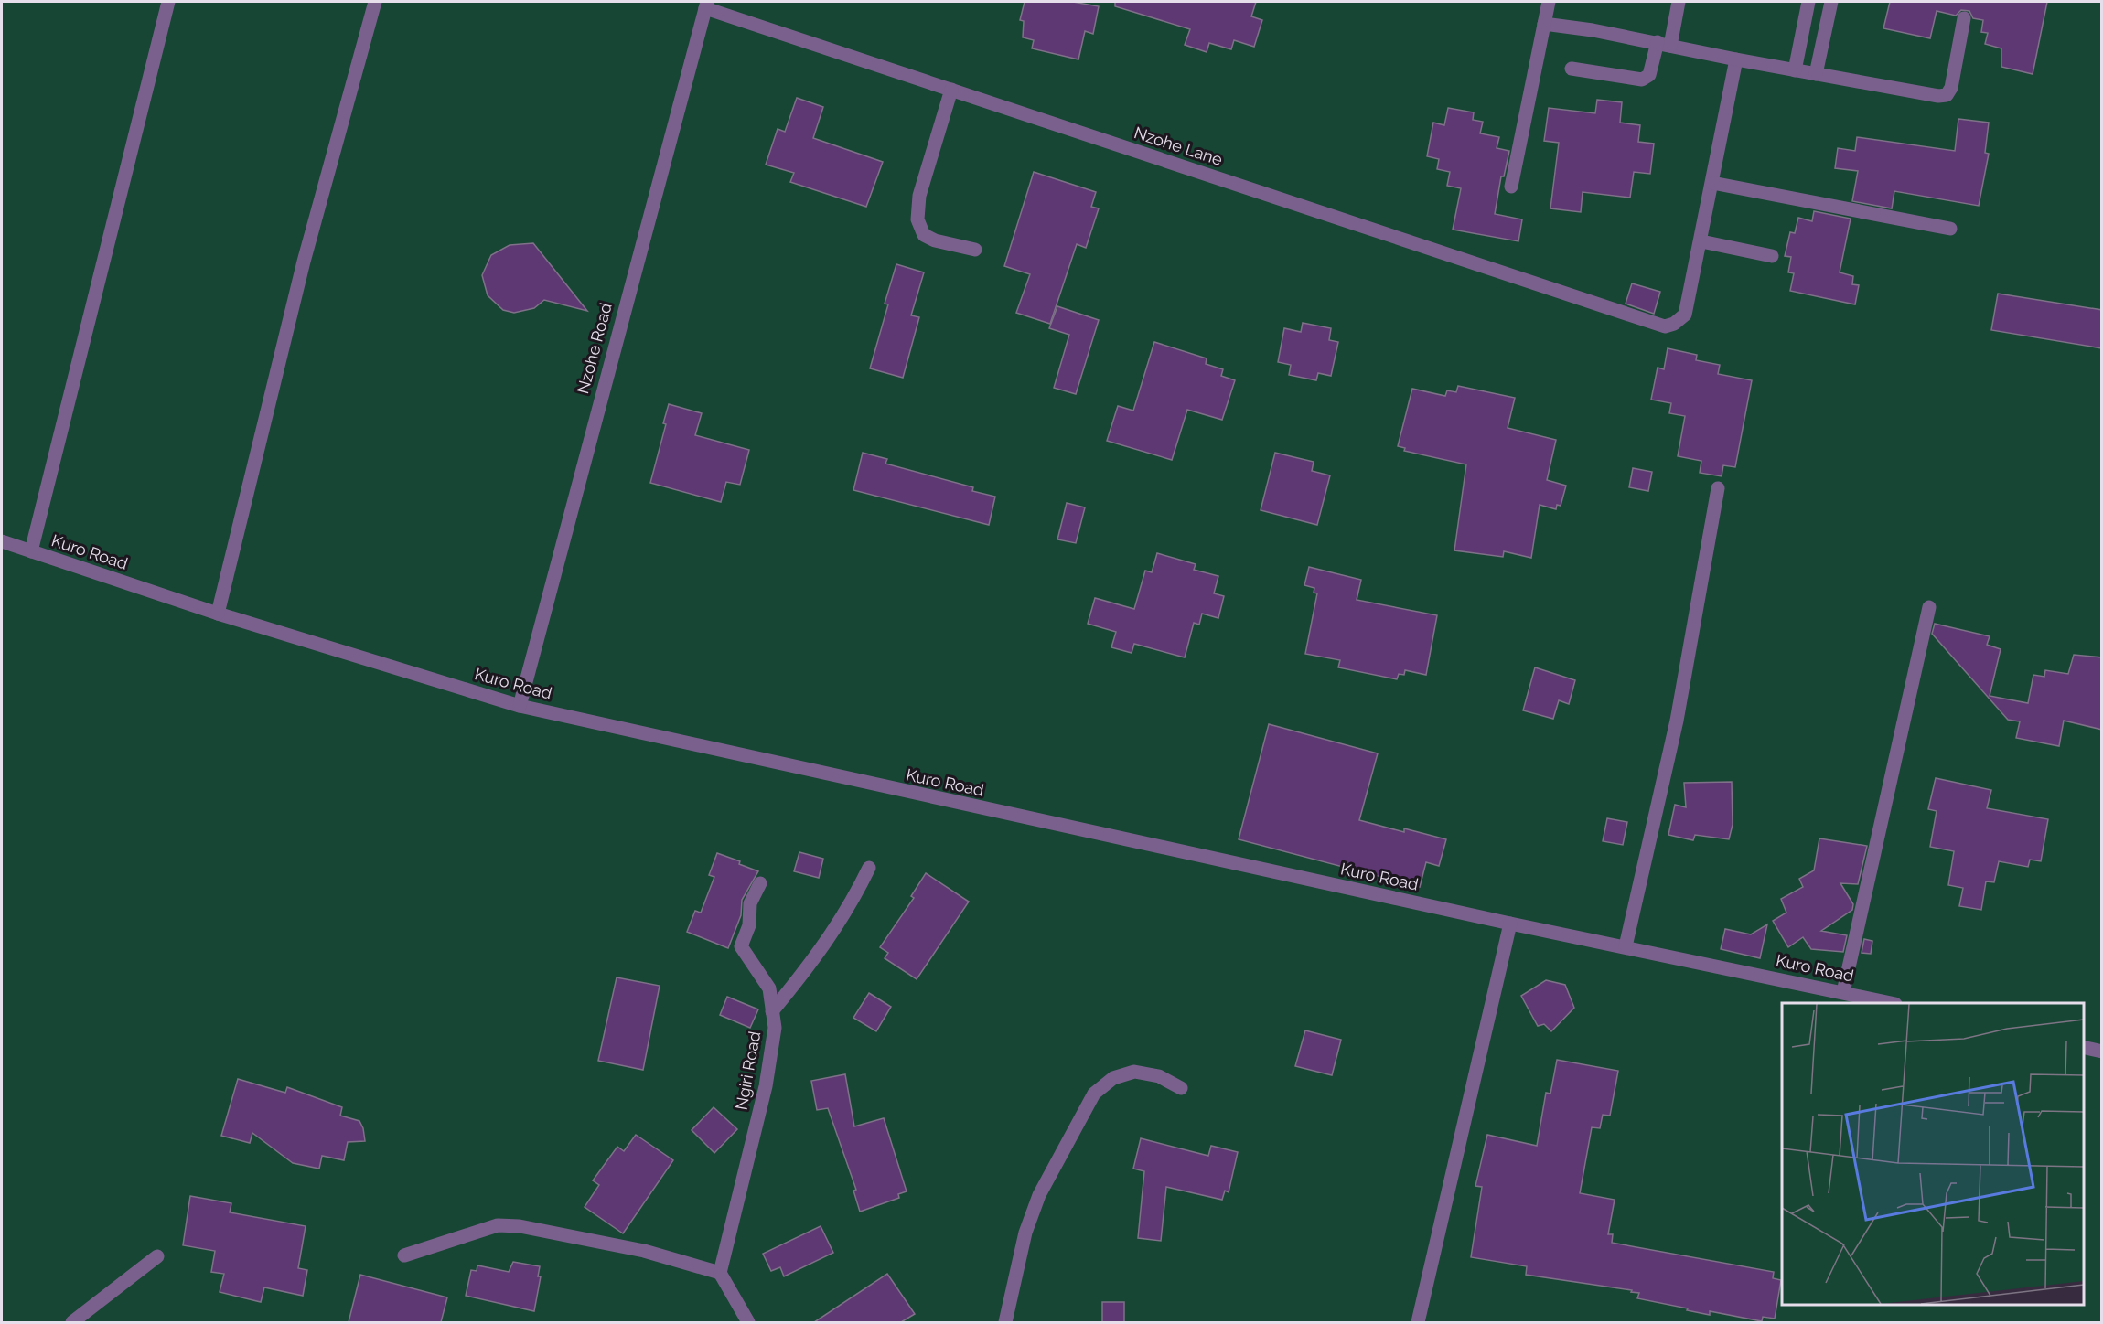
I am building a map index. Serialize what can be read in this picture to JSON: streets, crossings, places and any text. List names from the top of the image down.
{
  "streets": {
    "street": [
      "Nzohe Lane",
      "Nzohe Road",
      "Kuro Road",
      "Ngiri Road"
    ]
  },
  "crossings": [
    ["Nzohe Lane", "Nzohe Road"],
    ["Nzohe Road", "Kuro Road"]
  ]
}
